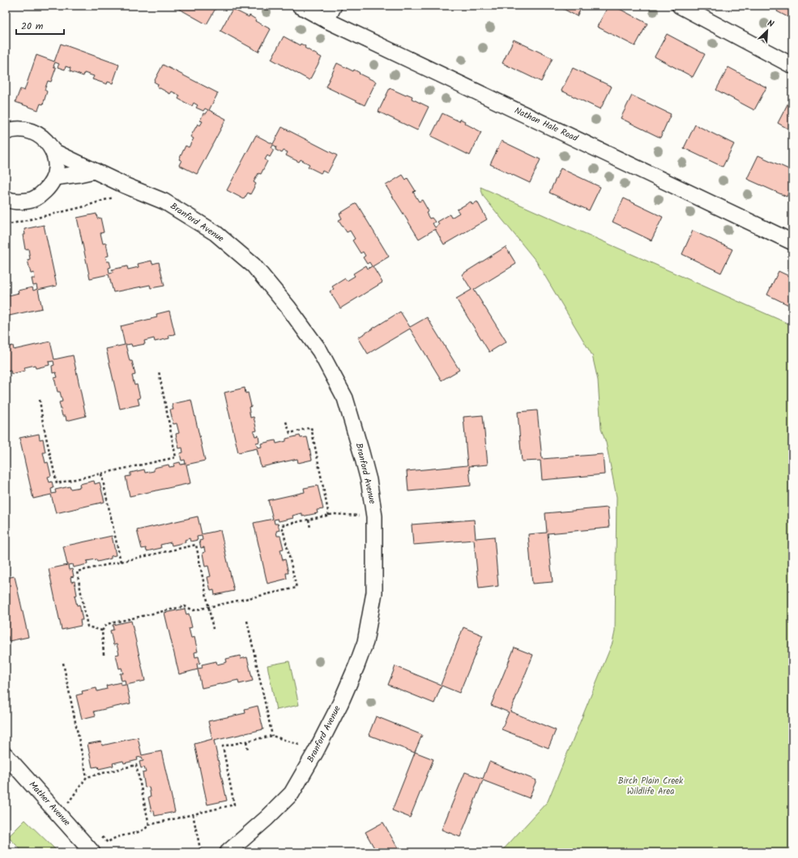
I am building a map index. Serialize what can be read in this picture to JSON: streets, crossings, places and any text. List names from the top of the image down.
{
  "streets": {
    "street": ["Nathan Hale Road", "Branford Avenue", "Mather Avenue"]
  },
  "parks": ["Birch Plain Creek Wildlife Area"],
  "scale_bar": "20 m",
  "north": "top right"
}
